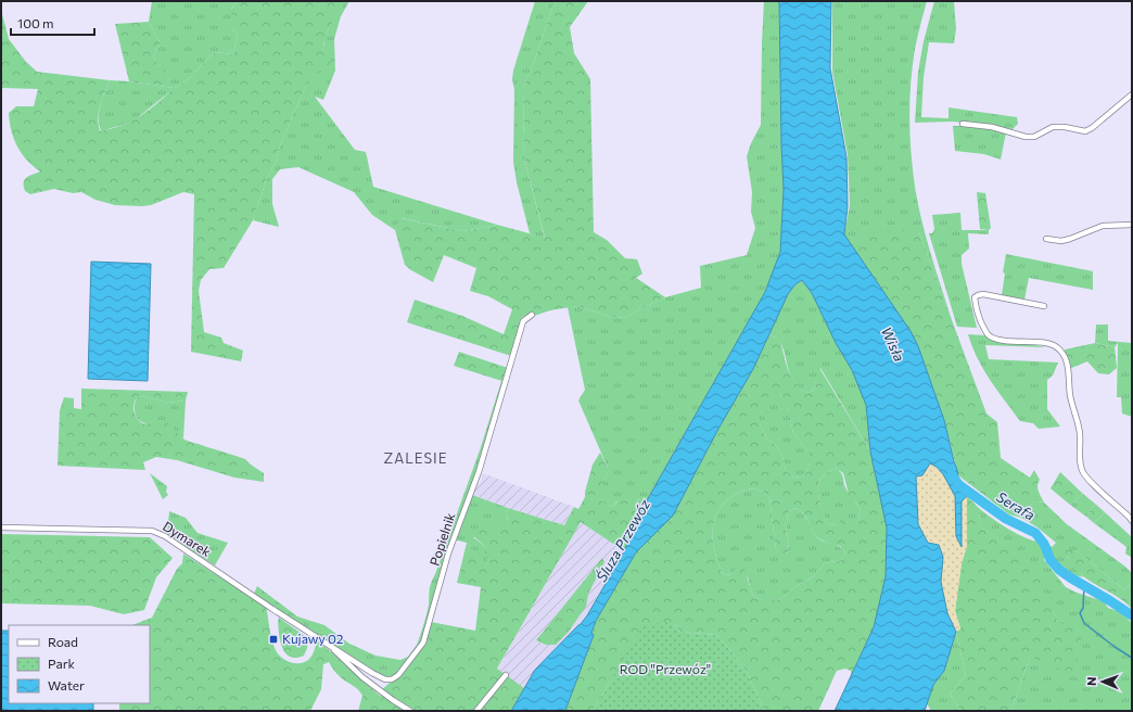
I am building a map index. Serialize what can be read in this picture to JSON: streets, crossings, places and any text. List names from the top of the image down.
{
  "streets": {
    "street": ["Dymarek", "Popielnik"]
  },
  "crossings": [
    ["Dymarek", "Popielnik"]
  ],
  "districts": ["ZALESIE"],
  "water": ["Wisła", "Serafa", "Śluza Przewóz"],
  "parks": ["ROD \"Przewóz\""],
  "places": {
    "transit": ["Kujawy 02"]
  },
  "legend": ["Road", "Park", "Water"],
  "scale_bar": "100 m",
  "north": "left"
}
